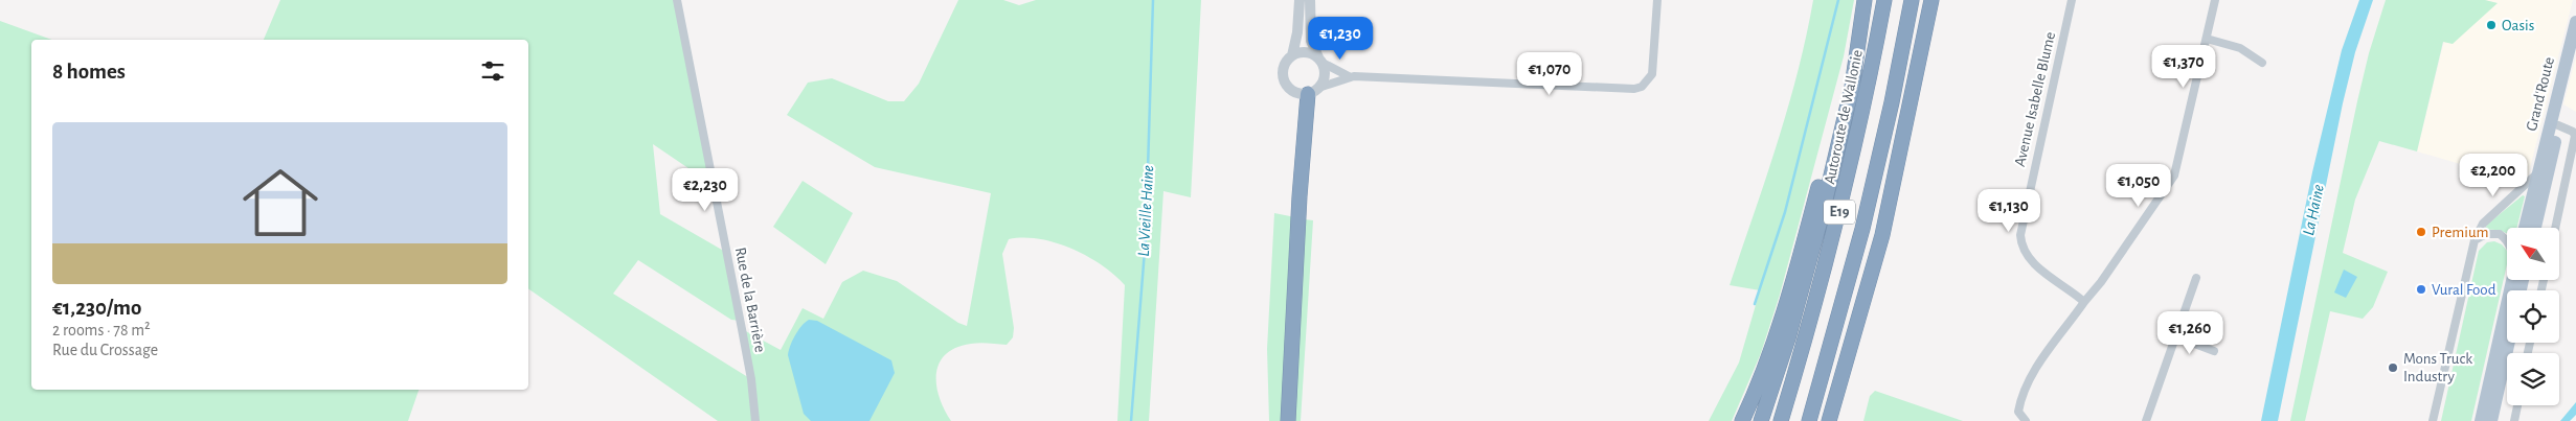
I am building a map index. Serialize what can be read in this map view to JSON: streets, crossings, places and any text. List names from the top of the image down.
{
  "streets": {
    "highway": ["Autoroute de Wallonie", "E19"],
    "main road": ["Grand'Route"],
    "street": ["Avenue Isabelle Blume", "Rue de la Barrière"]
  },
  "water": ["La Haine", "La Vieille Haine"],
  "places": [
    "Oasis",
    "Premium",
    "Vural Food",
    "Mons Truck Industry"
  ],
  "north": "top left",
  "page": {
    "price": [
      "€1,230",
      "€1,370",
      "€1,070",
      "€2,200",
      "€1,050",
      "€2,230",
      "€1,130",
      "€1,260"
    ],
    "heading": "8 homes",
    "list": [
      {
        "name": "€1,230/mo",
        "note": "2 rooms · 78 m² · Rue du Crossage"
      }
    ]
  }
}
